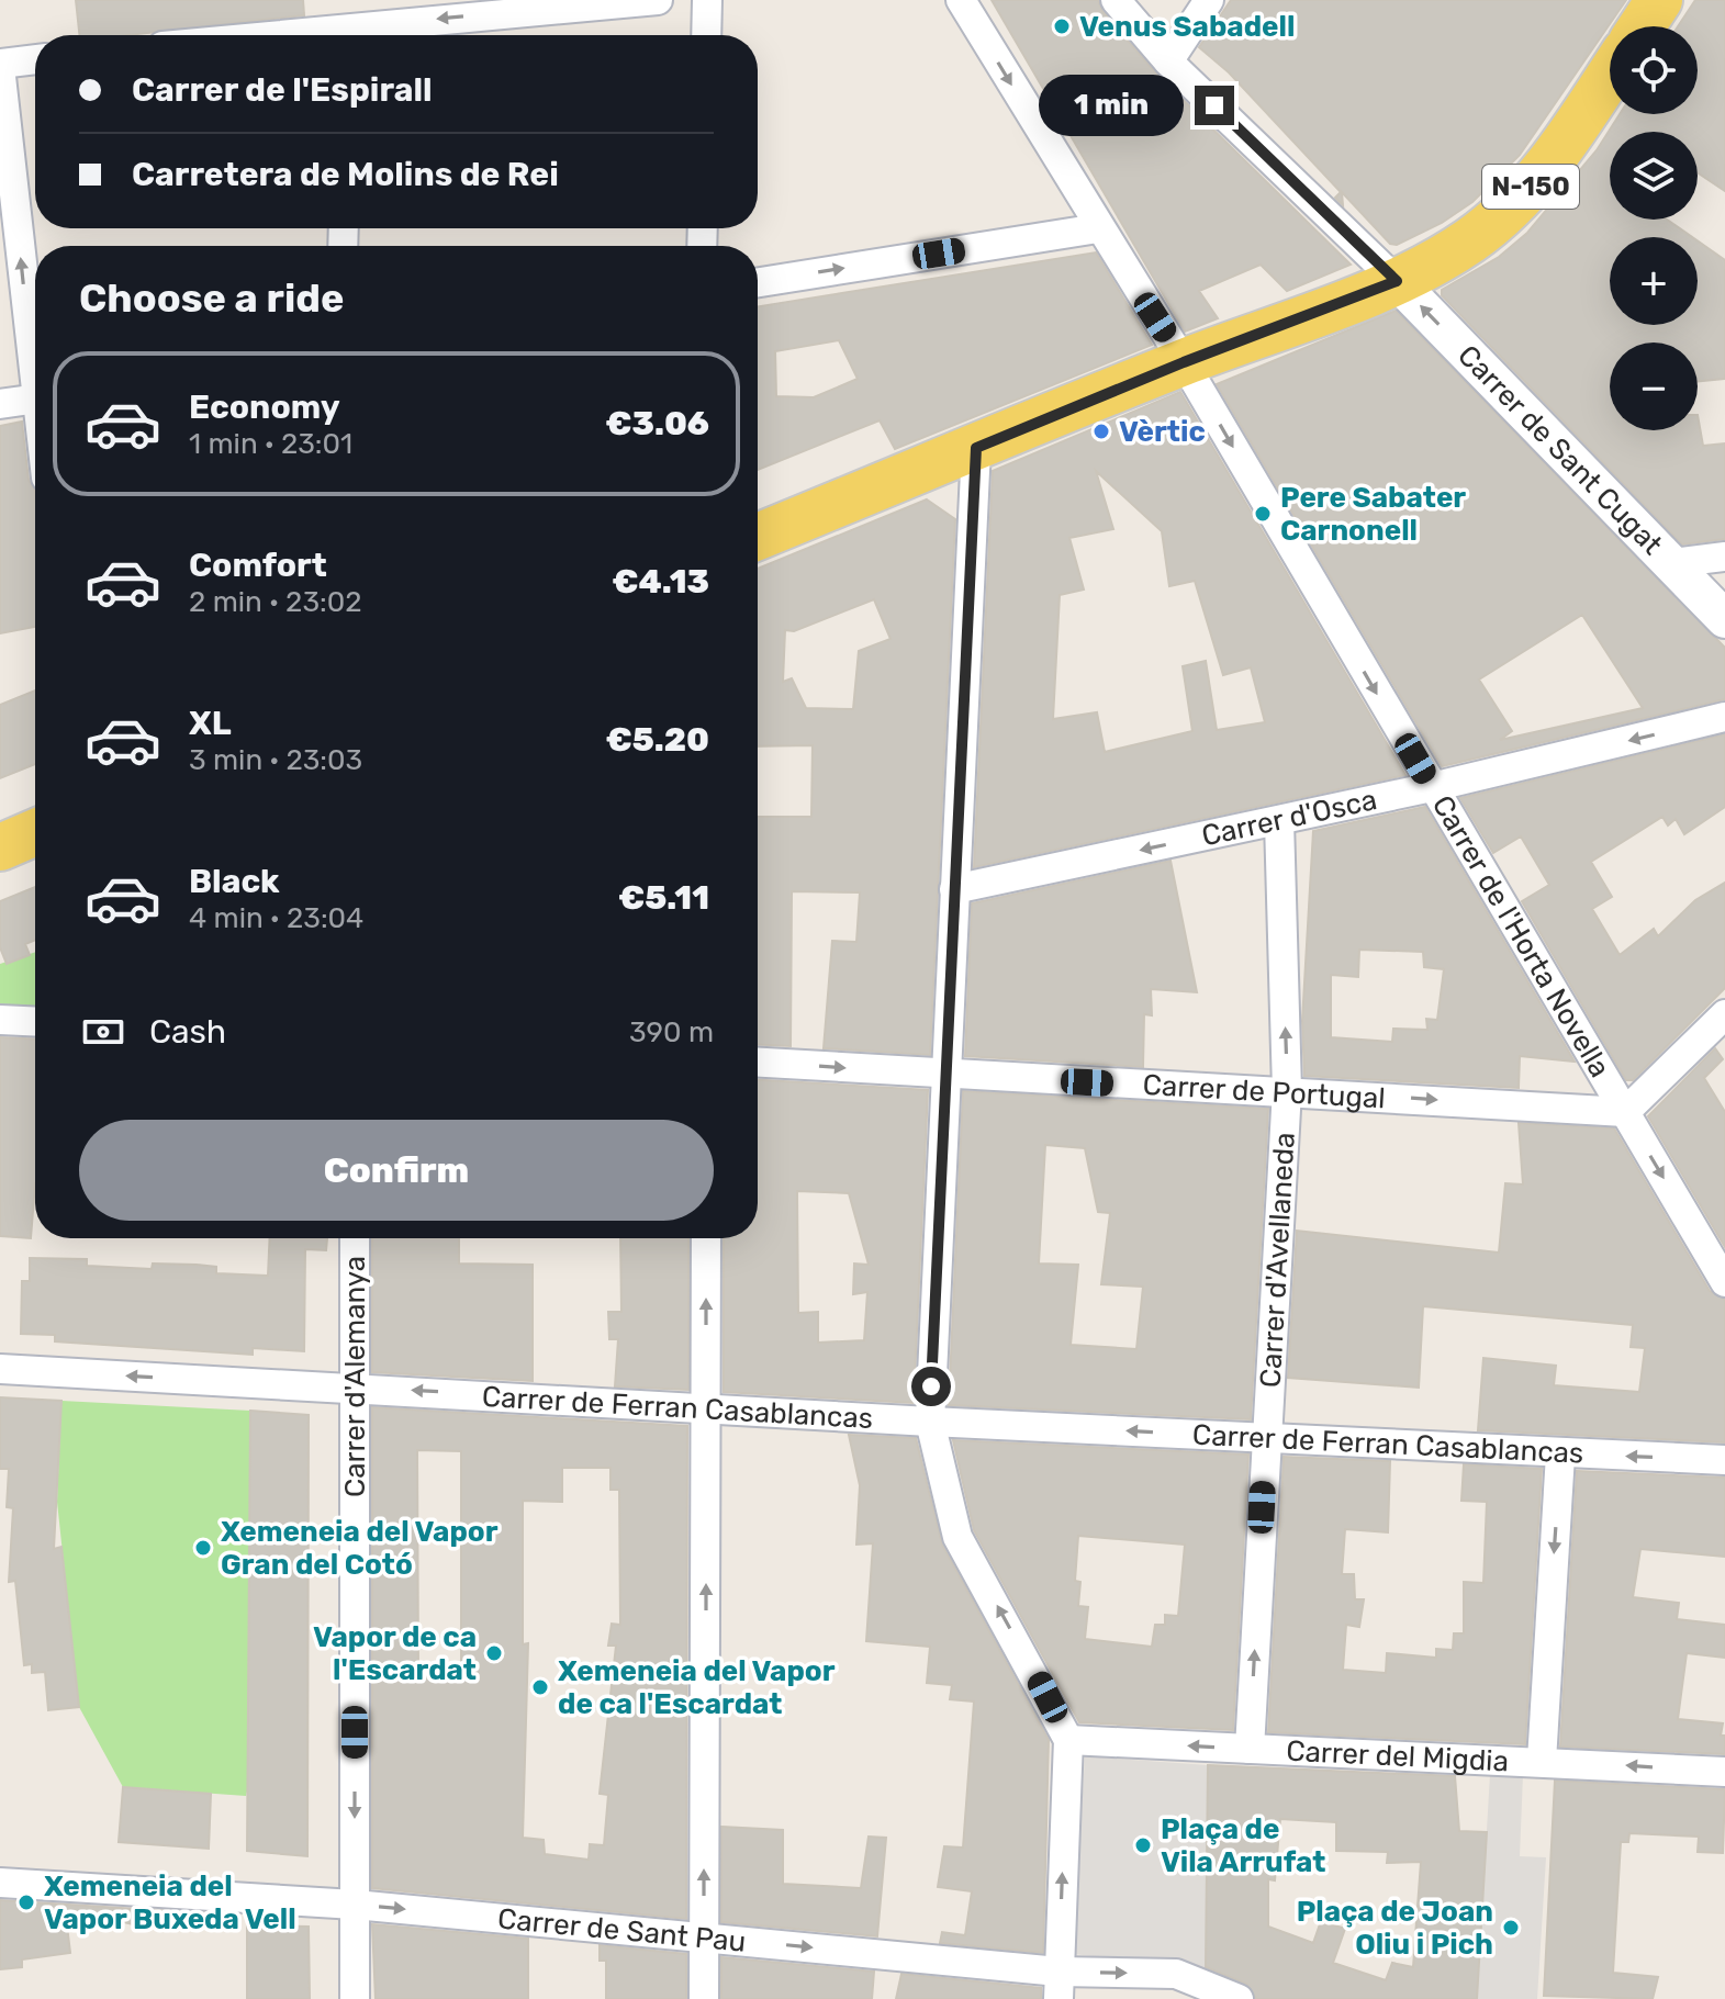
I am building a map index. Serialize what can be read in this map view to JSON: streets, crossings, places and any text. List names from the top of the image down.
{
  "streets": {
    "main road": ["N-150"],
    "street": [
      "Carrer de Sant Cugat",
      "Carrer d'Osca",
      "Carrer de l'Horta Novella",
      "Carrer de Portugal",
      "Carrer d'Avellaneda",
      "Carrer d'Alemanya",
      "Carrer de Ferran Casablancas",
      "Carrer del Migdia",
      "Carrer de Sant Pau"
    ]
  },
  "crossings": [
    ["N-150", "Carrer de Sant Cugat"],
    ["N-150", "Carrer de l'Horta Novella"],
    ["Carrer d'Osca", "Carrer de l'Horta Novella"],
    ["Carrer d'Osca", "Carrer d'Avellaneda"],
    ["Carrer de l'Horta Novella", "Carrer de Portugal"],
    ["Carrer de Portugal", "Carrer d'Avellaneda"],
    ["Carrer d'Avellaneda", "Carrer de Ferran Casablancas"],
    ["Carrer d'Avellaneda", "Carrer del Migdia"],
    ["Carrer d'Alemanya", "Carrer de Ferran Casablancas"],
    ["Carrer d'Alemanya", "Carrer de Sant Pau"]
  ],
  "one_way": [
    "Carrer de Sant Cugat",
    "Carrer d'Osca",
    "Carrer de l'Horta Novella",
    "Carrer de Portugal",
    "Carrer d'Avellaneda",
    "Carrer d'Alemanya",
    "Carrer de Ferran Casablancas",
    "Carrer del Migdia",
    "Carrer de Sant Pau"
  ],
  "places": [
    "Venus Sabadell",
    "Vèrtic",
    "Pere Sabater Carnonell",
    "Xemeneia del Vapor Gran del Cotó",
    "Vapor de ca l'Escardat",
    "Xemeneia del Vapor de ca l'Escardat",
    "Plaça de Vila Arrufat",
    "Xemeneia del Vapor Buxeda Vell",
    "Plaça de Joan Oliu i Pich"
  ],
  "page": {
    "map_buttons": ["+", "−"],
    "banner": ["Carrer de l'Espirall", "Carretera de Molins de Rei"],
    "bubble": "1 min",
    "heading": "Choose a ride",
    "list": [
      {
        "name": "Economy",
        "note": "1 min · 23:01",
        "value": "€3.06"
      },
      {
        "name": "Comfort",
        "note": "2 min · 23:02",
        "value": "€4.13"
      },
      {
        "name": "XL",
        "note": "3 min · 23:03",
        "value": "€5.20"
      },
      {
        "name": "Black",
        "note": "4 min · 23:04",
        "value": "€5.11"
      }
    ],
    "pay": ["Cash", "390 m"],
    "buttons": "Confirm"
  }
}
